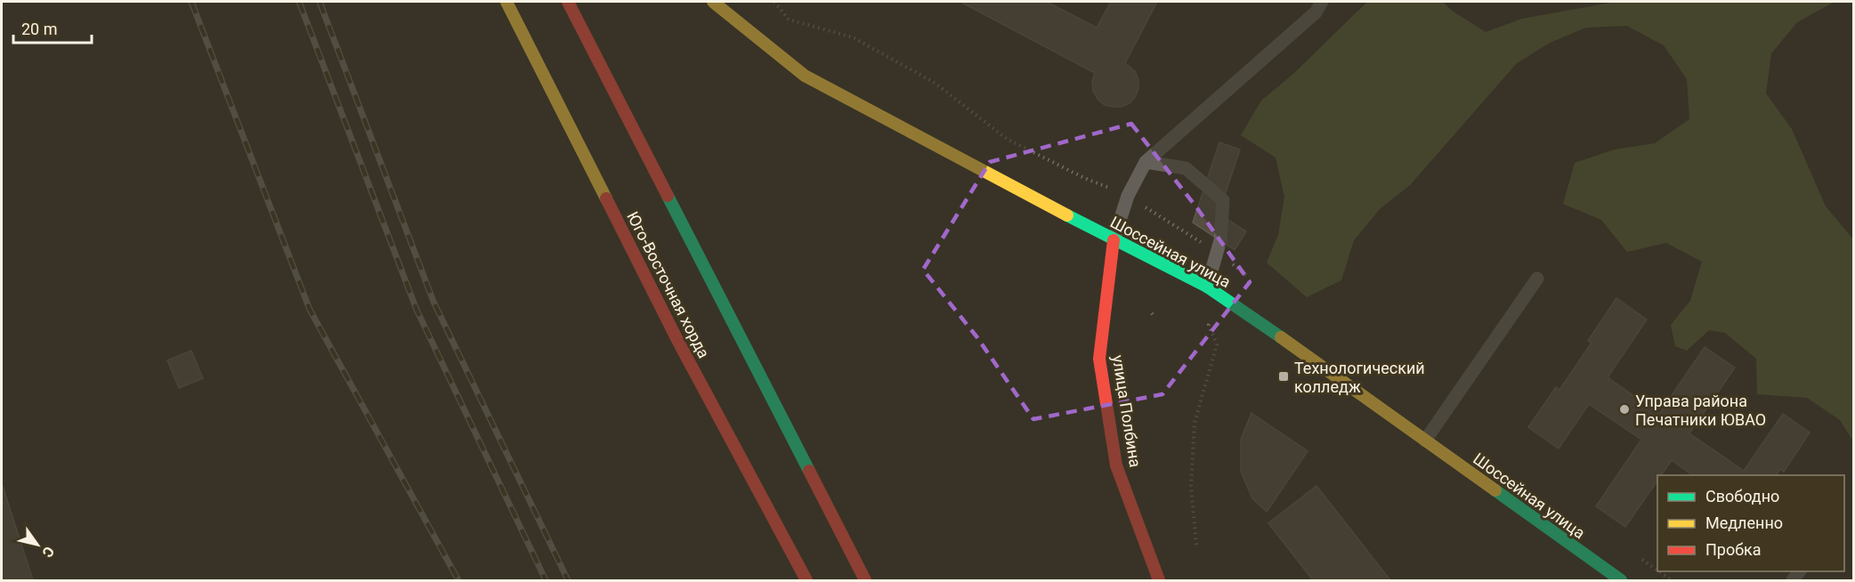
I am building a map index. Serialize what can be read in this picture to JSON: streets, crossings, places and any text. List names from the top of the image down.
{
  "streets": {
    "main road": ["Шоссейная улица", "Юго-Восточная хорда", "улица Полбина"]
  },
  "crossings": [
    ["Шоссейная улица", "улица Полбина"]
  ],
  "places": {
    "transit": ["Технологический колледж"],
    "other": ["Управа района Печатники ЮВАО"]
  },
  "legend": ["Свободно", "Медленно", "Пробка"],
  "scale_bar": "20 m",
  "north": "bottom right"
}
